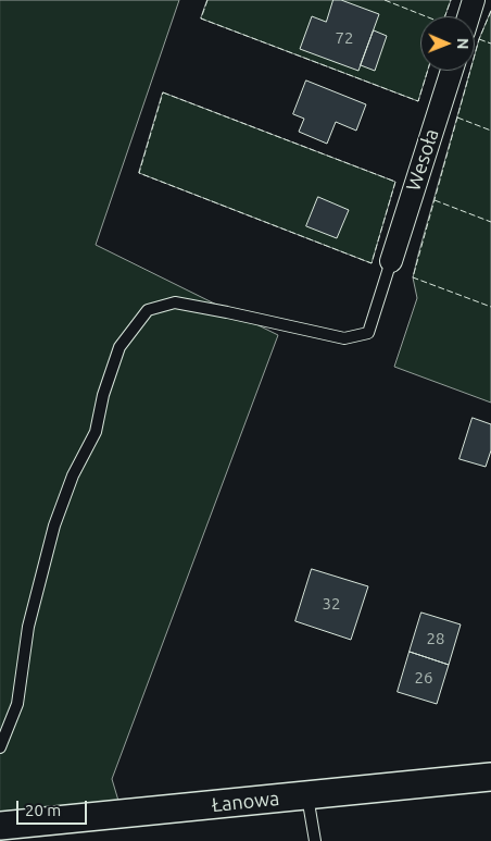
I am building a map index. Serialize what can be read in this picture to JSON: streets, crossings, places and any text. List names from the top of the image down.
{
  "streets": {
    "street": ["Wesoła", "Łanowa"]
  },
  "house_numbers": [
    "72",
    "32",
    "28",
    "26"
  ],
  "scale_bar": "20 m",
  "north": "right"
}
